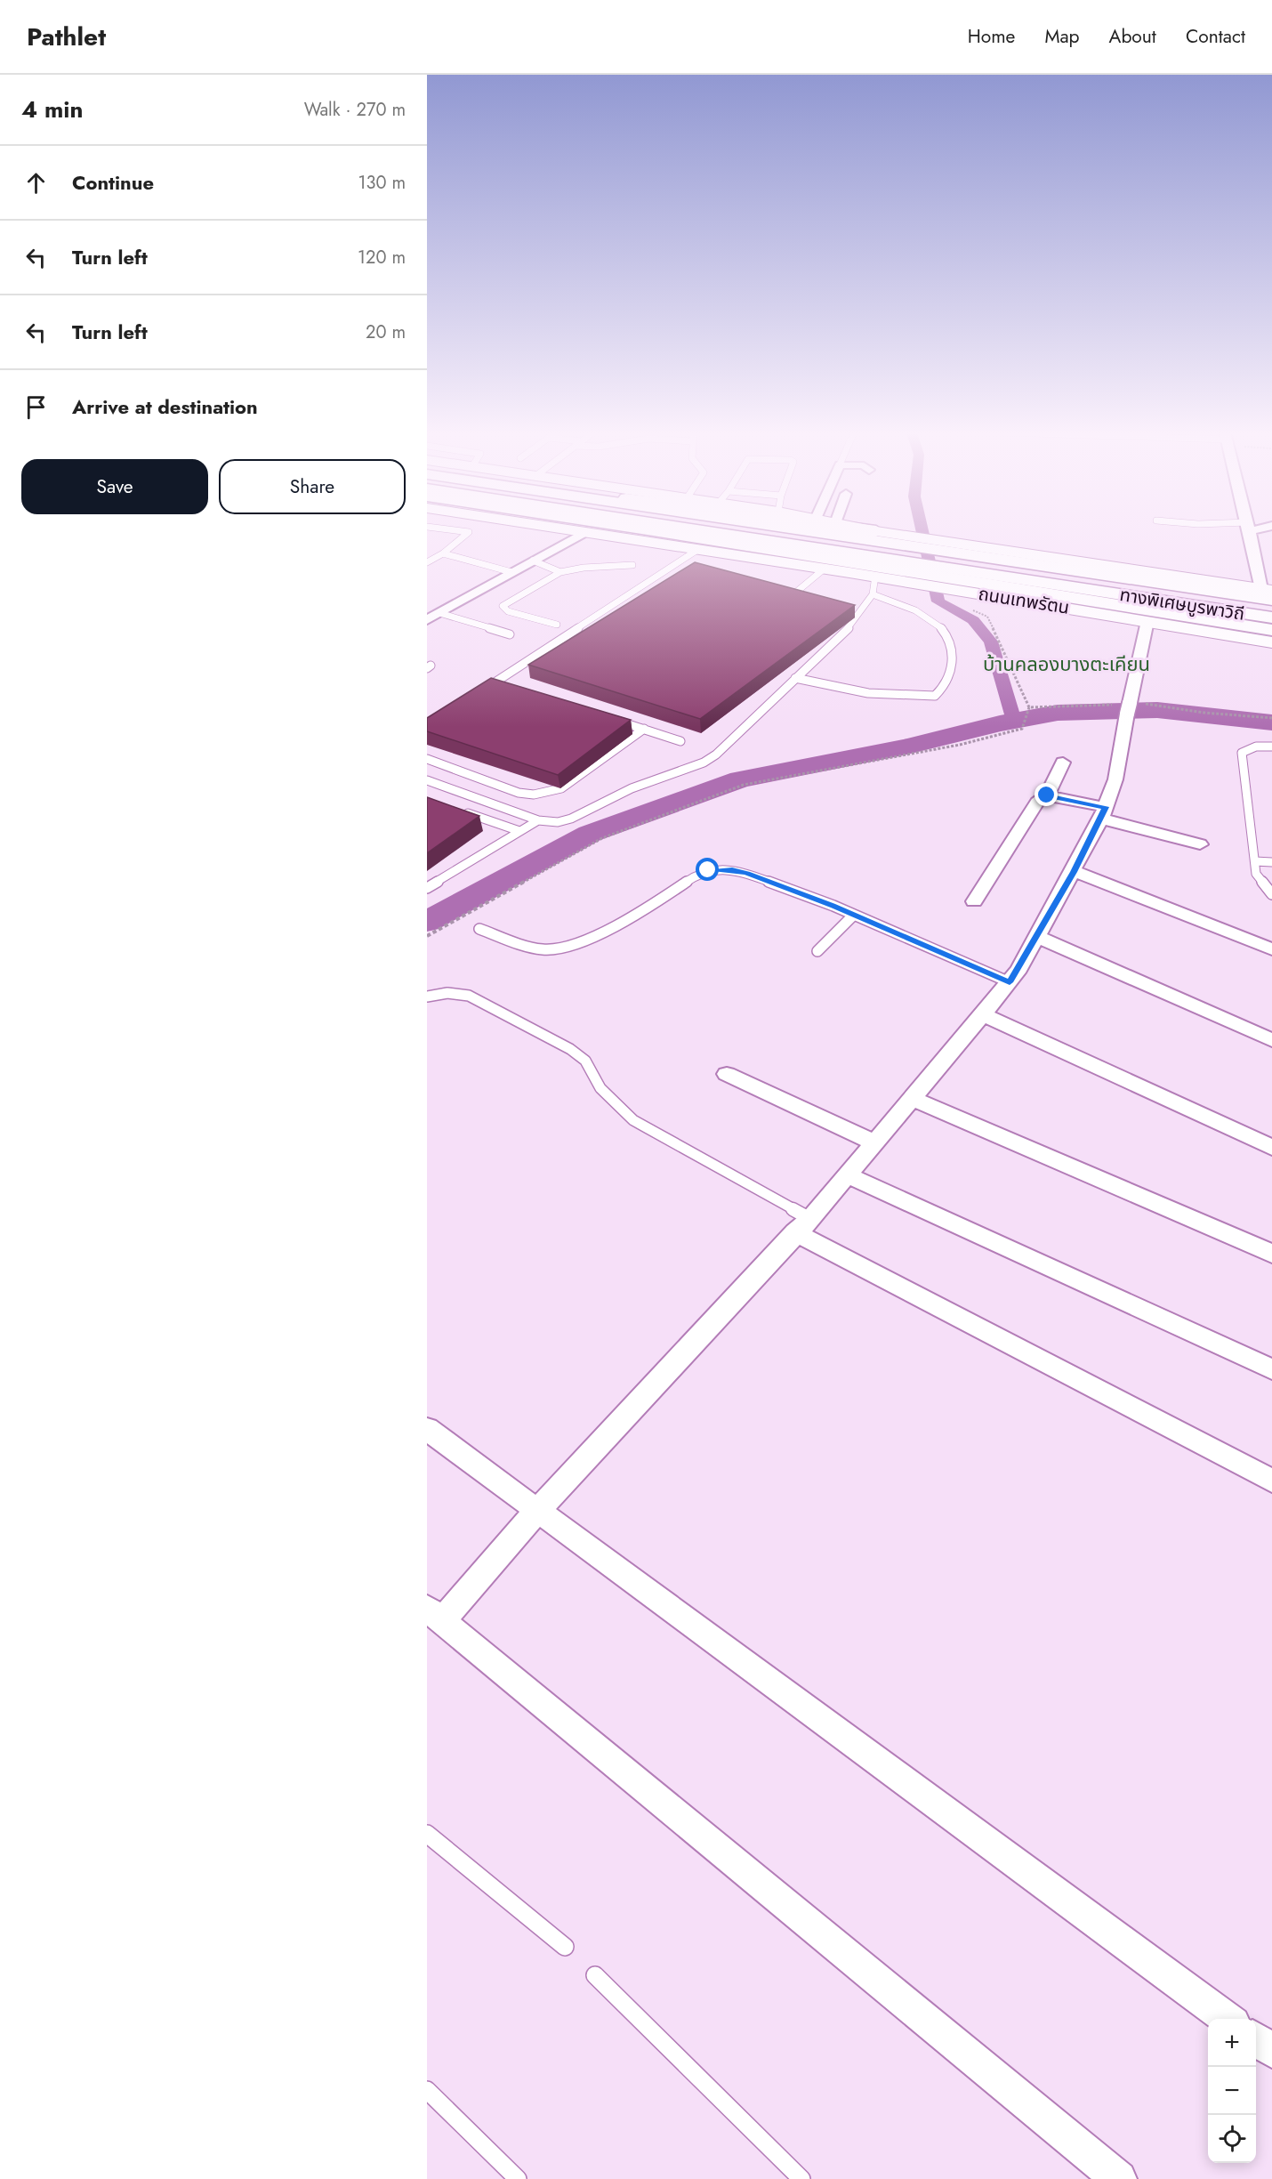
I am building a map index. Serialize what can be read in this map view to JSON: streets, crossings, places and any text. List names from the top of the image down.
{
  "streets": {
    "highway": ["ถนนเทพรัตน", "ทางพิเศษบูรพาวิถี"]
  },
  "districts": ["บ้านคลองบางตะเคียน"],
  "page": {
    "header": "Pathlet",
    "nav": [
      "Home",
      "Map",
      "About",
      "Contact"
    ],
    "heading": ["4 min", "Walk · 270 m"],
    "list": [
      ["Continue", "130 m"],
      ["Turn left", "120 m"],
      ["Turn left", "20 m"],
      "Arrive at destination"
    ],
    "buttons": ["Save", "Share"],
    "map_buttons": ["+", "−"]
  }
}
